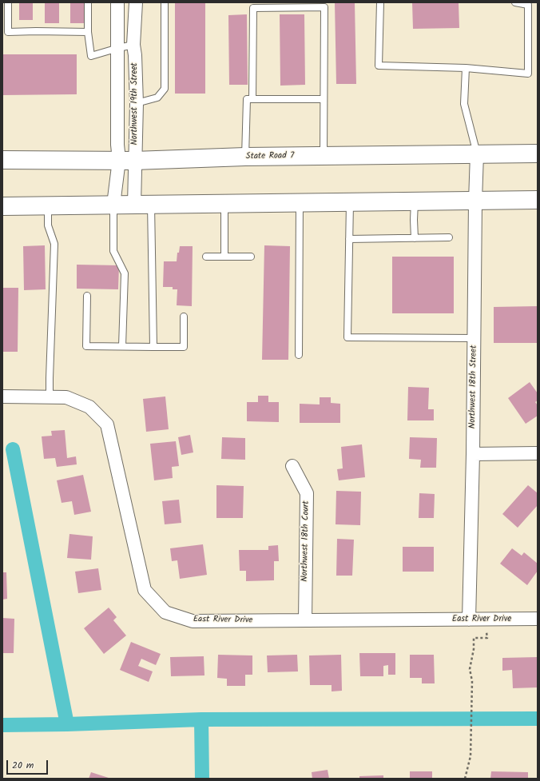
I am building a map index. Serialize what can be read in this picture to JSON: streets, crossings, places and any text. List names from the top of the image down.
{
  "streets": {
    "main road": ["State Road 7"],
    "street": [
      "Northwest 19th Street",
      "Northwest 18th Street",
      "Northwest 18th Court",
      "East River Drive"
    ]
  },
  "crossings": [
    ["Northwest 19th Street", "State Road 7"],
    ["State Road 7", "Northwest 18th Street"],
    ["Northwest 18th Street", "East River Drive"],
    ["Northwest 18th Court", "East River Drive"]
  ],
  "scale_bar": "20 m"
}
